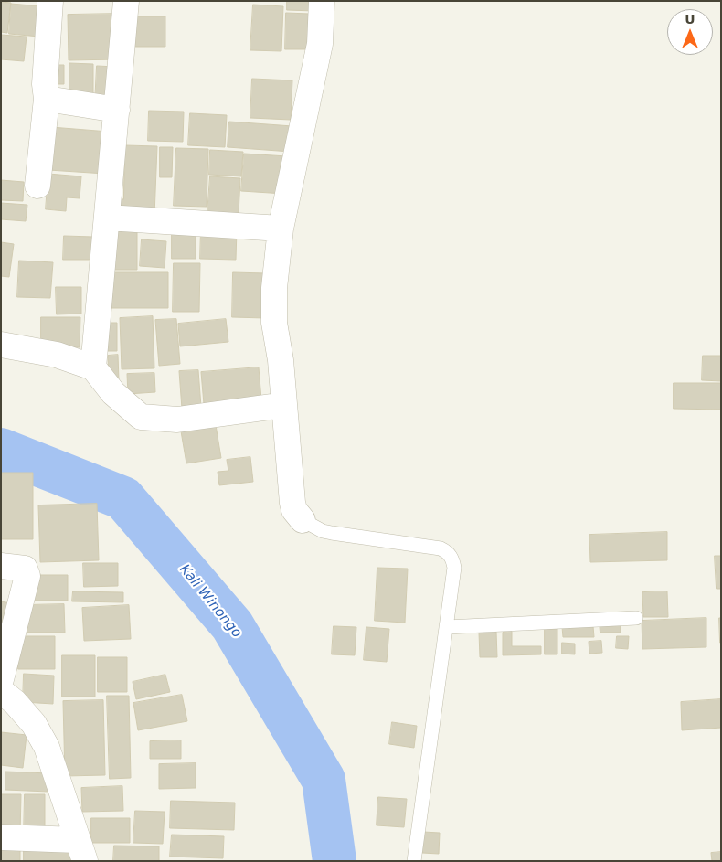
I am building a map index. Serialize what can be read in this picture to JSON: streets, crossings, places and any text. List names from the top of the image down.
{
  "water": ["Kali Winongo"],
  "north": "top"
}
